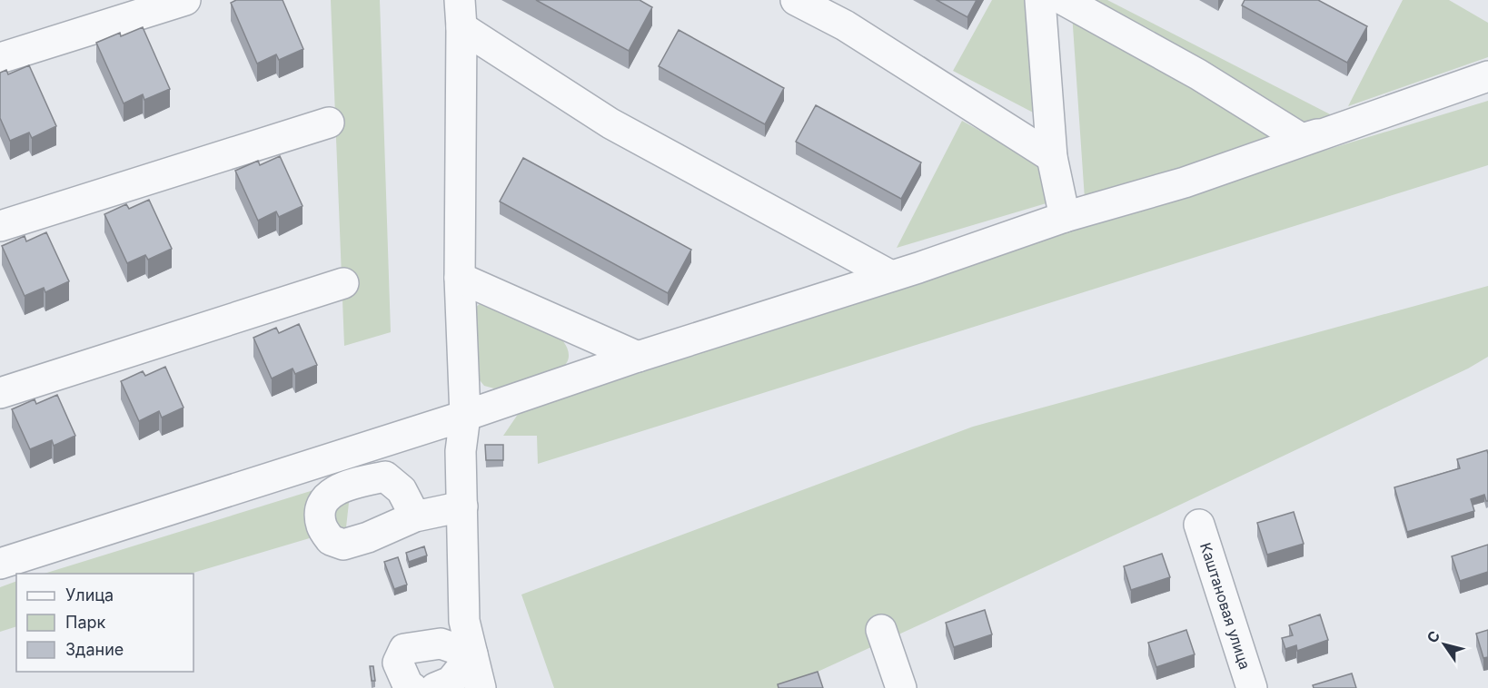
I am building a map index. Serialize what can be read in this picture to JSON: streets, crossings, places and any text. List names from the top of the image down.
{
  "streets": {
    "street": ["Каштановая улица"]
  },
  "legend": ["Улица", "Парк", "Здание"],
  "north": "top left"
}
